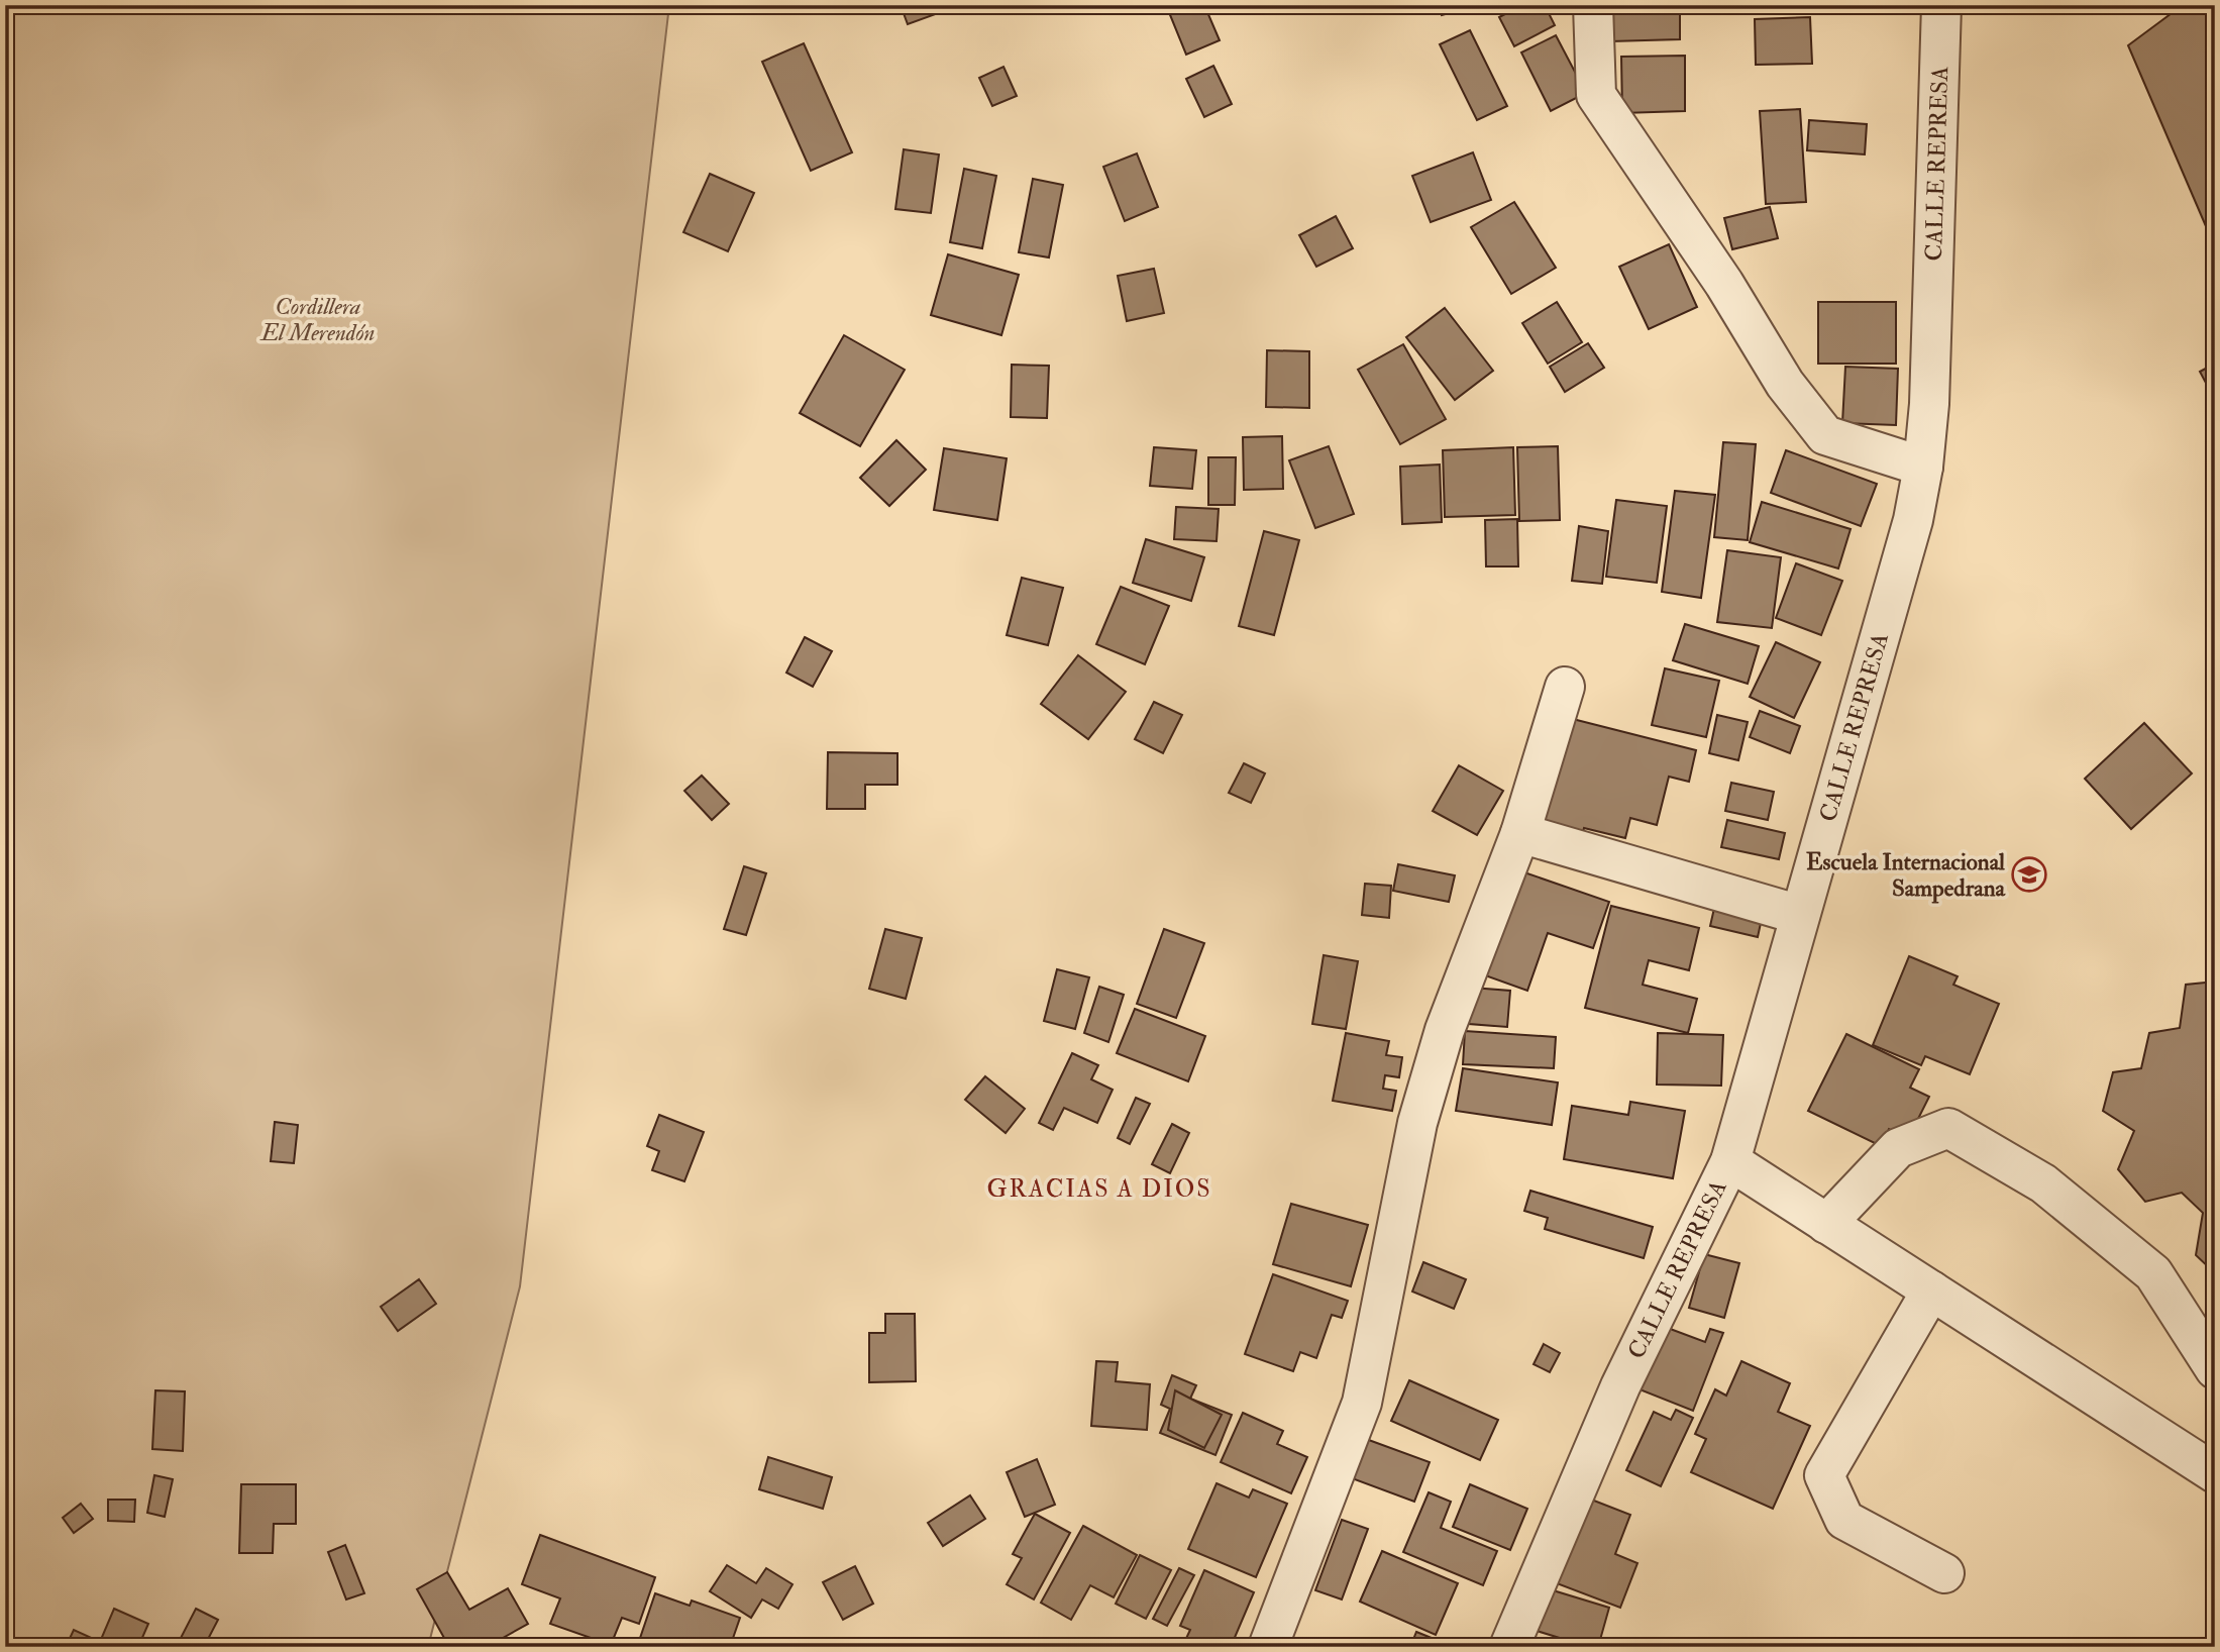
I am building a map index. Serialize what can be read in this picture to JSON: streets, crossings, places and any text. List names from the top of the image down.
{
  "streets": {
    "street": ["CALLE REPRESA"]
  },
  "districts": ["GRACIAS A DIOS"],
  "parks": ["Cordillera El Merendón"],
  "places": {
    "school or university": ["Escuela Internacional Sampedrana"]
  }
}
